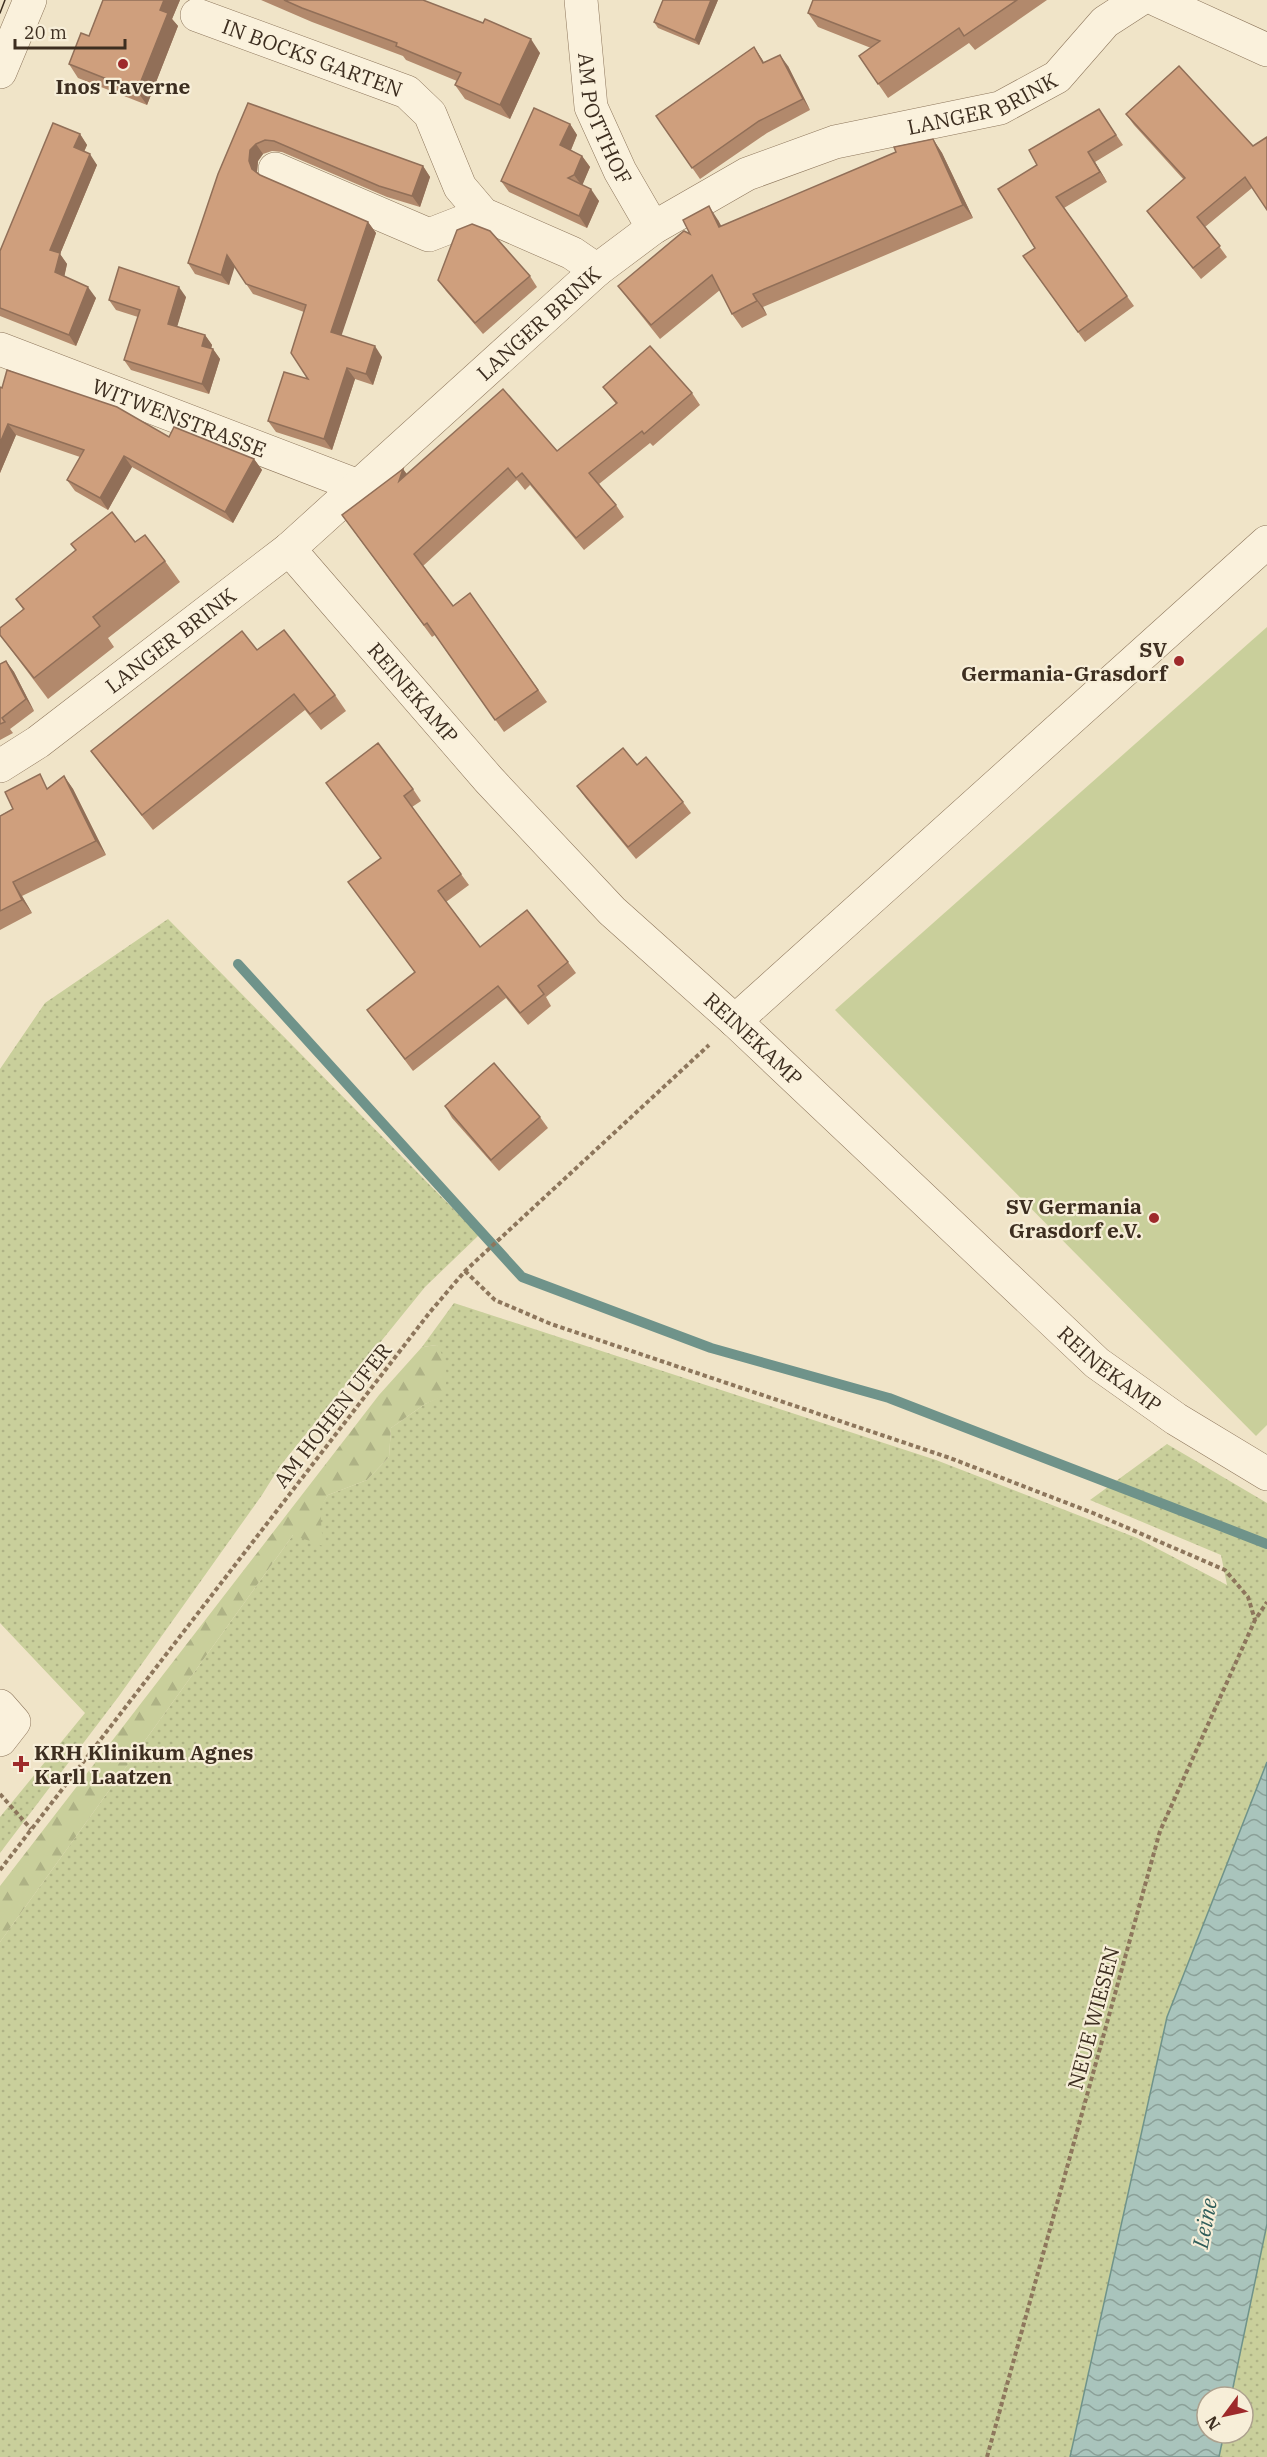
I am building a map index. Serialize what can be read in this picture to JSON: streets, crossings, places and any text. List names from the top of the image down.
{
  "streets": {
    "street": [
      "IN BOCKS GARTEN",
      "LANGER BRINK",
      "AM POTTHOF",
      "WITWENSTRASSE",
      "REINEKAMP"
    ],
    "path": ["AM HOHEN UFER", "NEUE WIESEN"]
  },
  "crossings": [
    ["IN BOCKS GARTEN", "LANGER BRINK"],
    ["LANGER BRINK", "AM POTTHOF"],
    ["LANGER BRINK", "WITWENSTRASSE"],
    ["LANGER BRINK", "REINEKAMP"],
    ["REINEKAMP", "AM HOHEN UFER"]
  ],
  "water": ["Leine"],
  "places": {
    "other": ["Inos Taverne", "SV Germania-Grasdorf", "SV Germania Grasdorf e.V."],
    "health": ["KRH Klinikum Agnes Karll Laatzen"]
  },
  "scale_bar": "20 m",
  "north": "bottom left"
}
